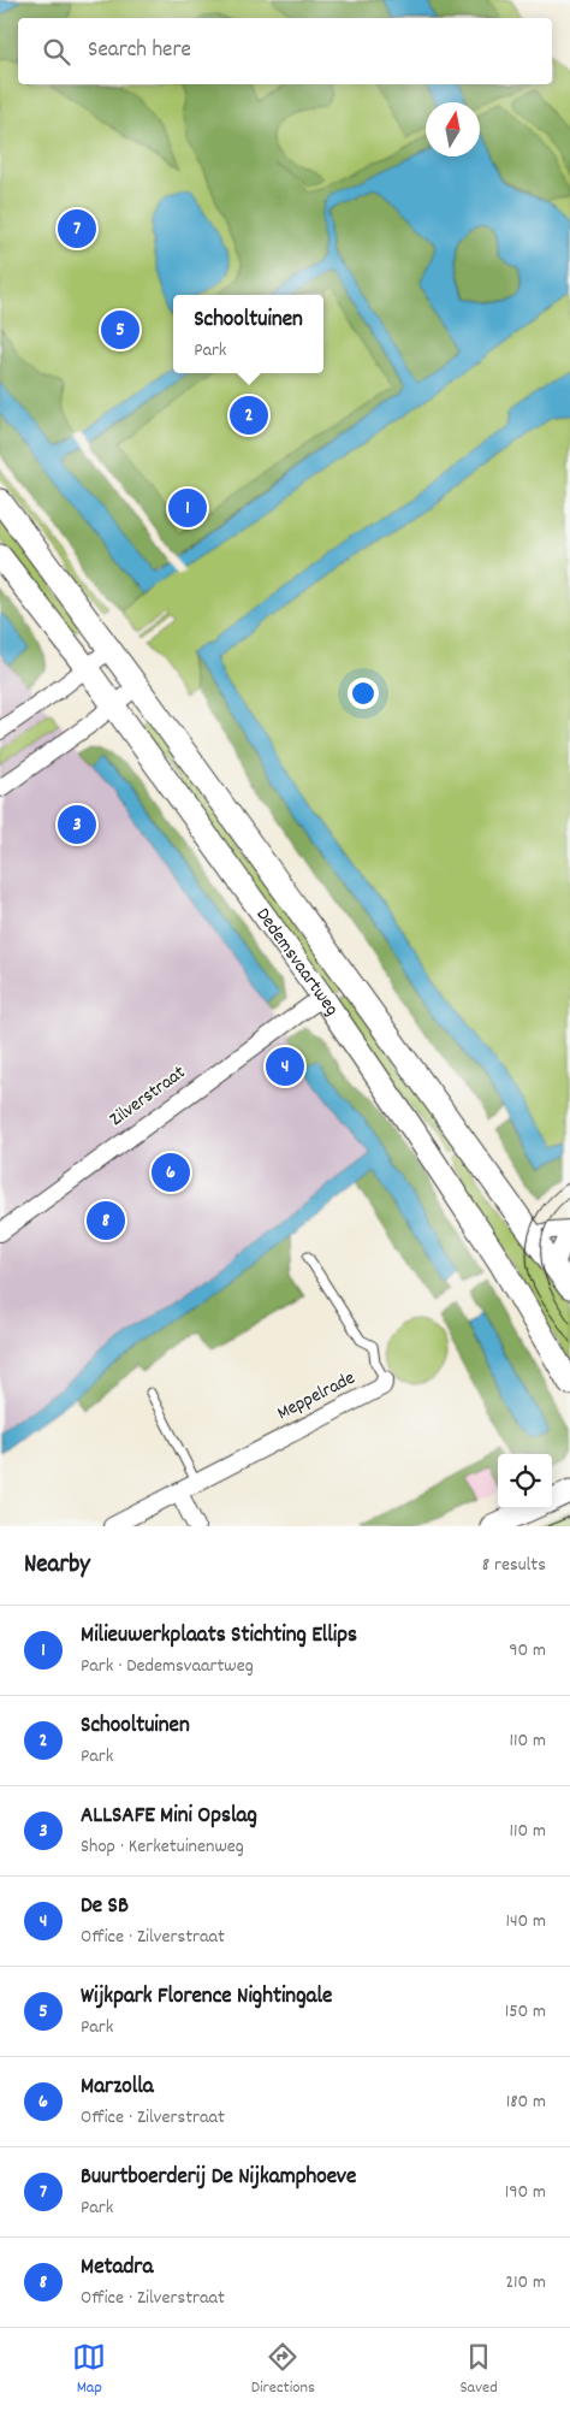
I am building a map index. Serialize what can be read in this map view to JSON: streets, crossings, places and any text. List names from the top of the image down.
{
  "streets": {
    "main road": ["Dedemsvaartweg"],
    "street": ["Zilverstraat", "Meppelrade"]
  },
  "crossings": [
    ["Dedemsvaartweg", "Zilverstraat"]
  ],
  "north": "top",
  "page": {
    "search": "Search here",
    "pins": [
      "7",
      "5",
      "2",
      "1",
      "3",
      "4",
      "6",
      "8"
    ],
    "popup": ["Schooltuinen", "Park"],
    "heading": ["Nearby", "8 results"],
    "list": [
      {
        "mark": "1",
        "name": "Milieuwerkplaats Stichting Ellips",
        "note": "Park · Dedemsvaartweg",
        "value": "90 m"
      },
      {
        "mark": "2",
        "name": "Schooltuinen",
        "note": "Park",
        "value": "110 m"
      },
      {
        "mark": "3",
        "name": "ALLSAFE Mini Opslag",
        "note": "Shop · Kerketuinenweg",
        "value": "110 m"
      },
      {
        "mark": "4",
        "name": "De SB",
        "note": "Office · Zilverstraat",
        "value": "140 m"
      },
      {
        "mark": "5",
        "name": "Wijkpark Florence Nightingale",
        "note": "Park",
        "value": "150 m"
      },
      {
        "mark": "6",
        "name": "Marzolla",
        "note": "Office · Zilverstraat",
        "value": "180 m"
      },
      {
        "mark": "7",
        "name": "Buurtboerderij De Nijkamphoeve",
        "note": "Park",
        "value": "190 m"
      },
      {
        "mark": "8",
        "name": "Metadra",
        "note": "Office · Zilverstraat",
        "value": "210 m"
      }
    ],
    "nav": ["Map", "Directions", "Saved"]
  }
}
